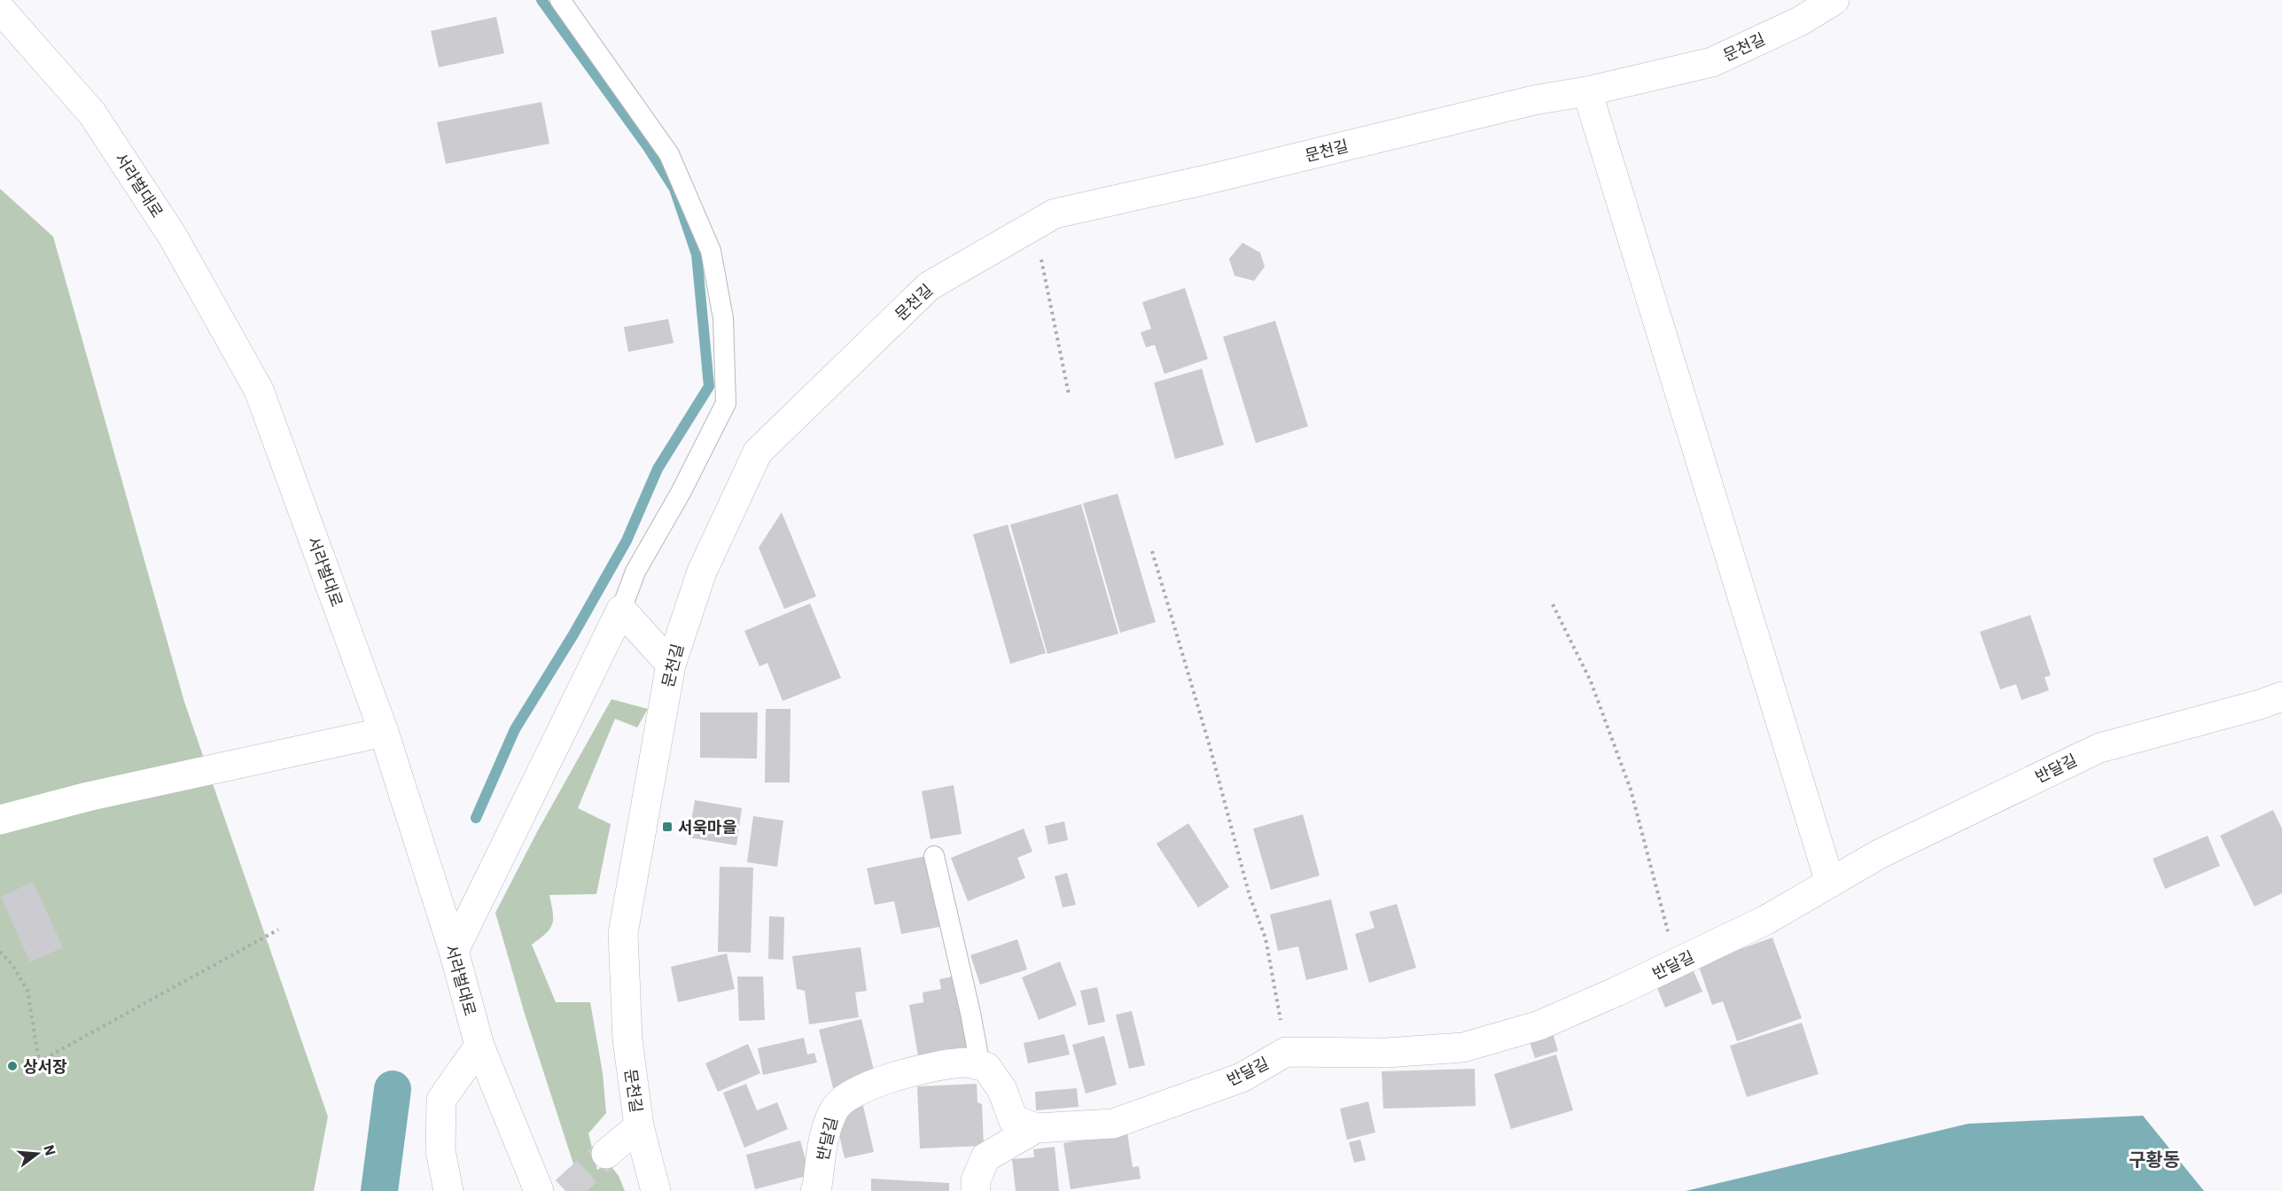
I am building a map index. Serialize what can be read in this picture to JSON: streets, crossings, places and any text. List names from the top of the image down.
{
  "streets": {
    "street": ["문천길", "서라벌대로", "반달길"]
  },
  "districts": ["구황동"],
  "places": {
    "transit": ["서욱마을"],
    "other": ["상서장"]
  },
  "north": "right"
}
